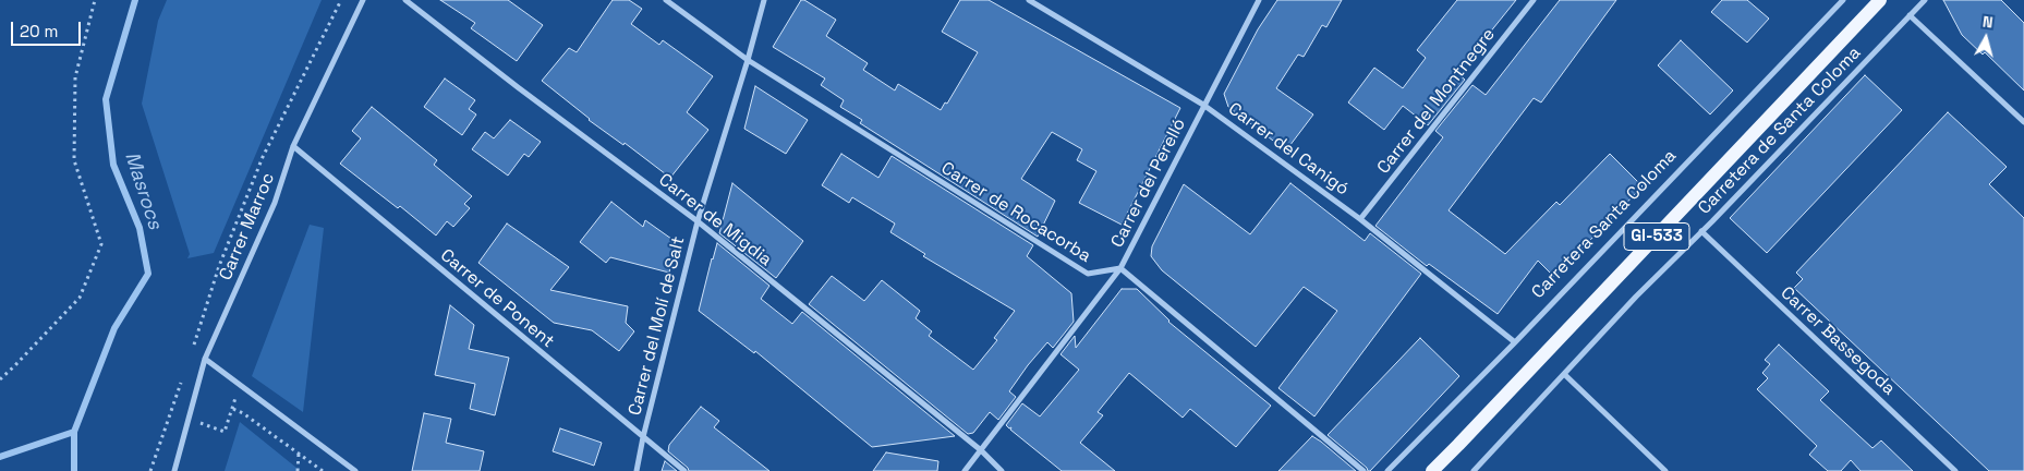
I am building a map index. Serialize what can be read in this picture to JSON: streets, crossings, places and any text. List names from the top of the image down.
{
  "streets": {
    "main road": ["GI-533"],
    "street": [
      "Carrer del Montnegre",
      "Carretera de Santa Coloma",
      "Carrer del Canigó",
      "Carrer del Perelló",
      "Carrer de Rocacorba",
      "Carrer de Migdia",
      "Carretera Santa Coloma",
      "Carrer Marroc",
      "Carrer de Ponent",
      "Carrer del Molí de Salt",
      "Carrer Bassegoda"
    ]
  },
  "crossings": [
    ["Carrer del Montnegre", "Carrer del Canigó"],
    ["Carretera de Santa Coloma", "Carrer Bassegoda"],
    ["Carrer del Canigó", "Carrer del Perelló"],
    ["Carrer del Canigó", "Carretera Santa Coloma"],
    ["Carrer del Perelló", "Carrer de Rocacorba"],
    ["Carrer del Perelló", "Carrer de Migdia"],
    ["Carrer de Rocacorba", "Carrer del Molí de Salt"],
    ["Carrer de Migdia", "Carrer del Molí de Salt"],
    ["Carrer Marroc", "Carrer de Ponent"],
    ["Carrer de Ponent", "Carrer del Molí de Salt"]
  ],
  "water": ["Masrocs"],
  "scale_bar": "20 m",
  "north": "top"
}
